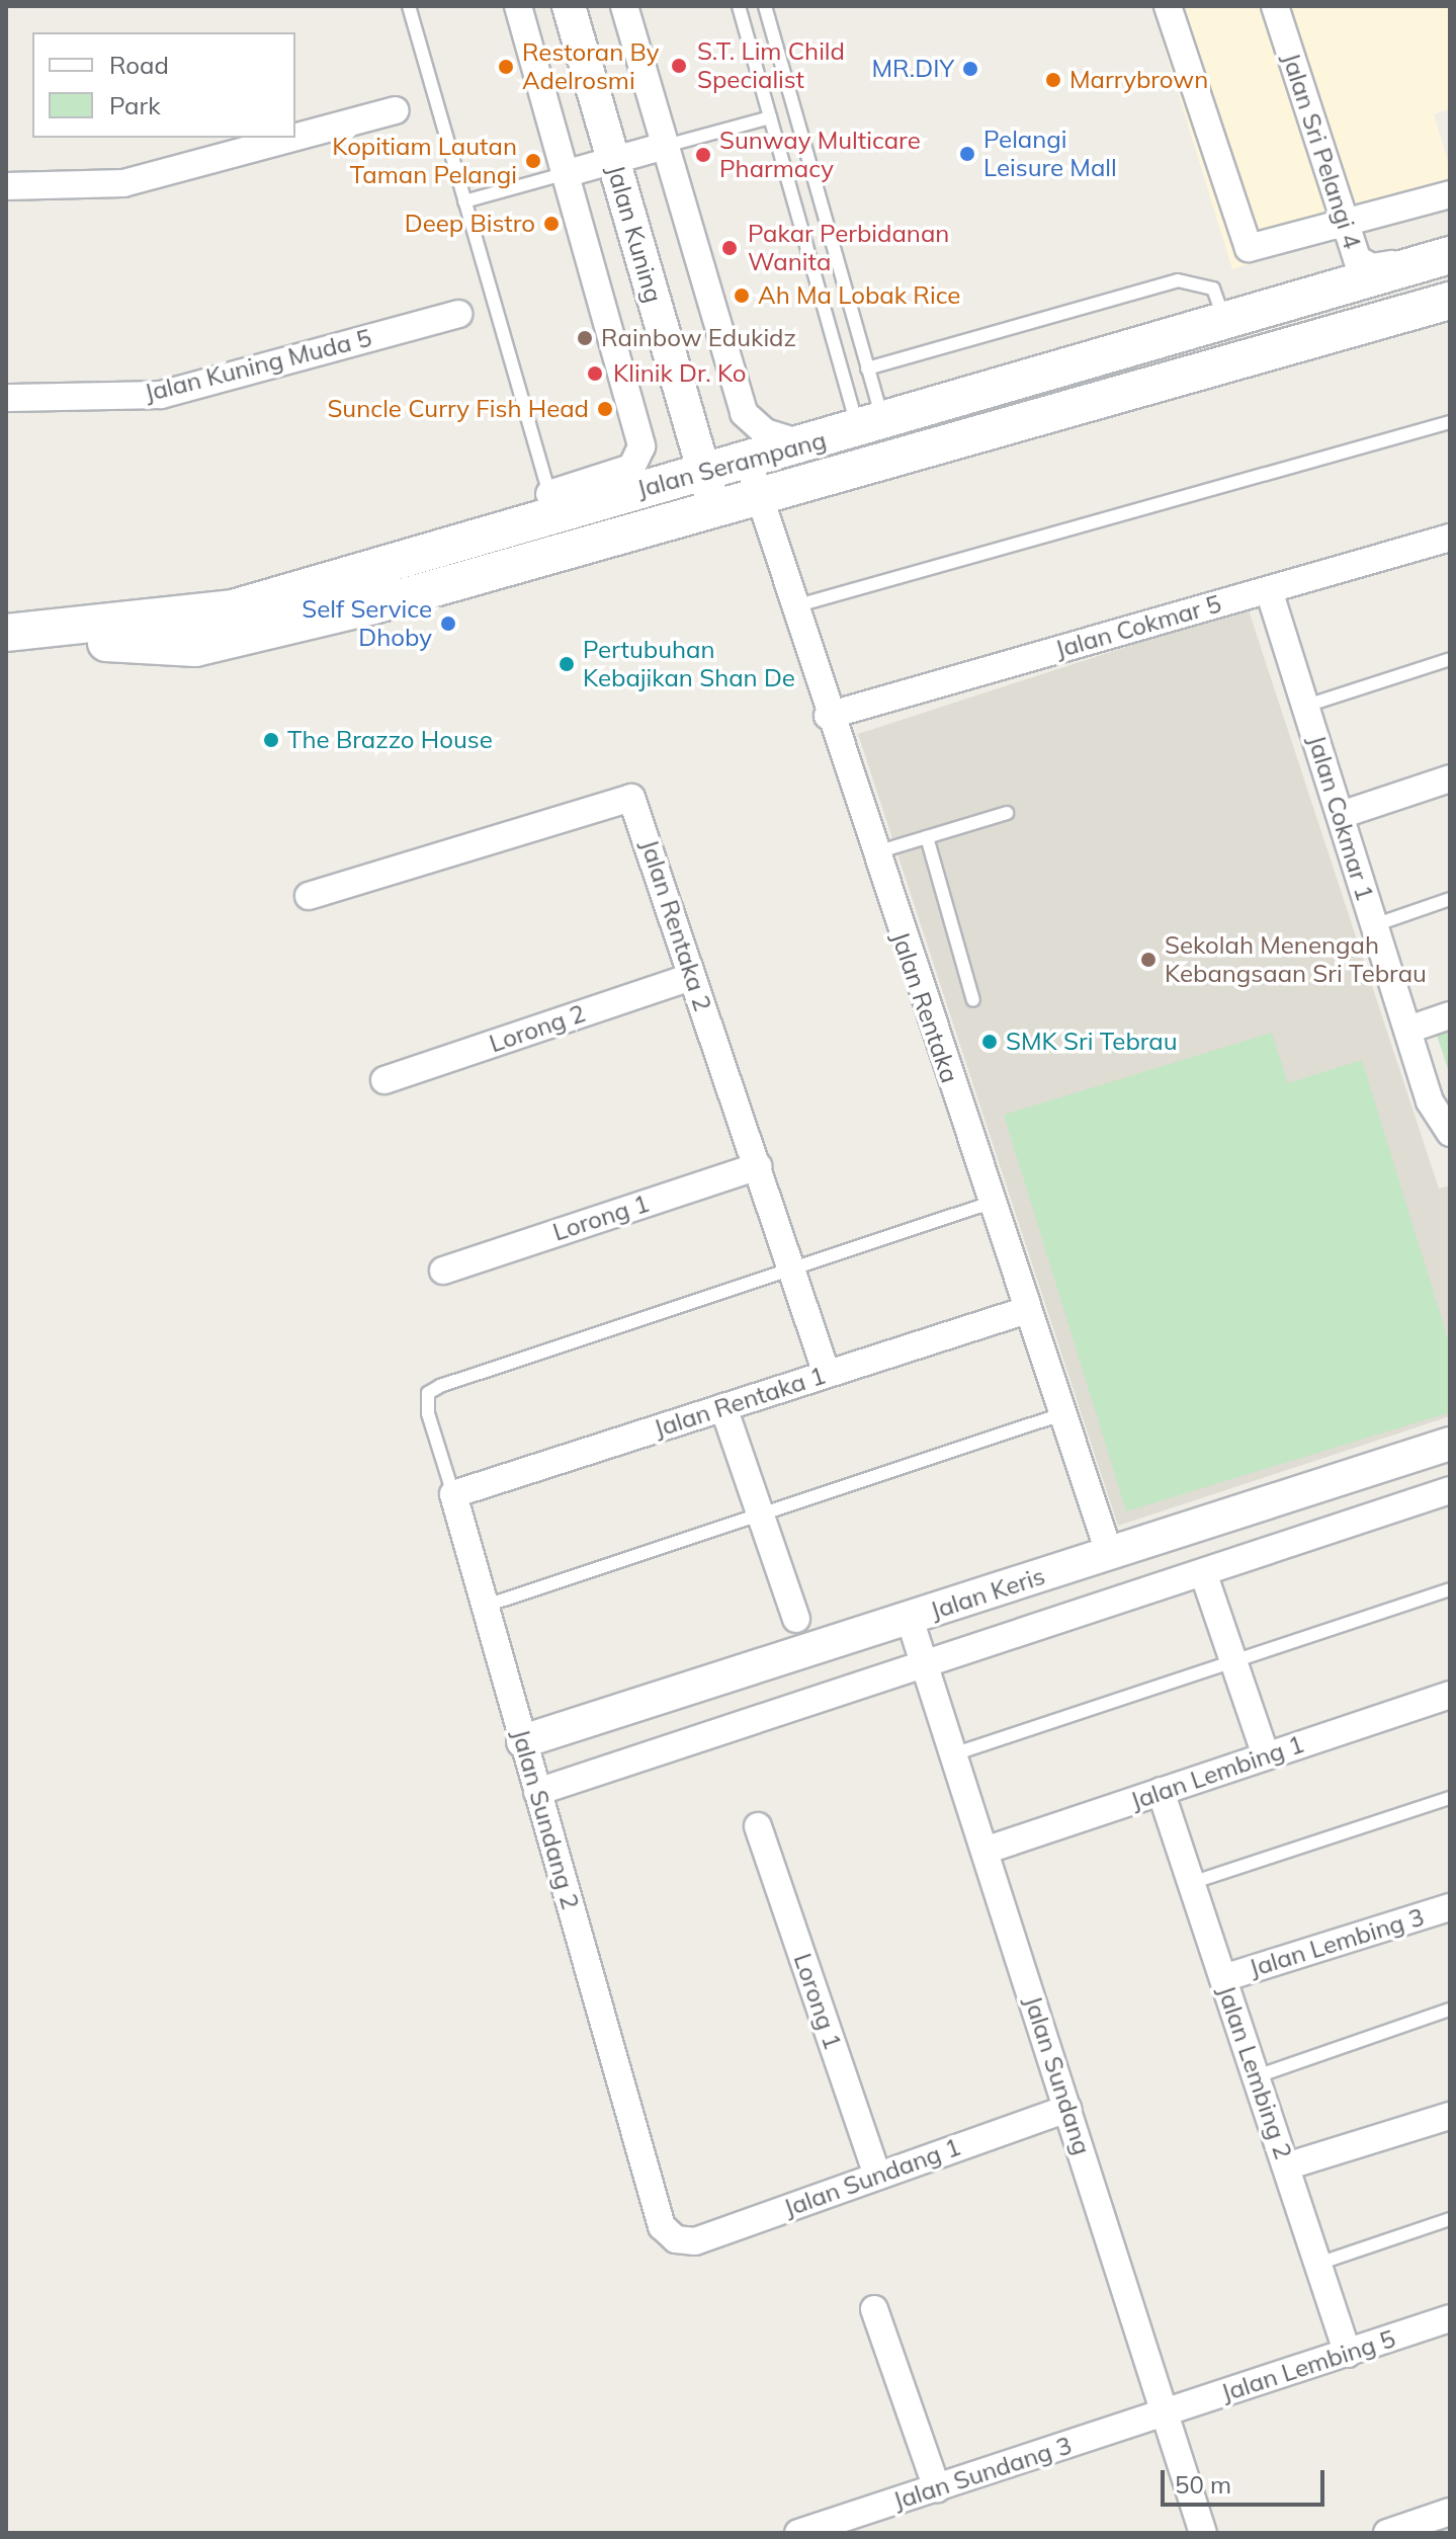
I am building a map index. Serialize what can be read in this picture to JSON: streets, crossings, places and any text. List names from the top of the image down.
{
  "streets": {
    "main road": ["Jalan Serampang"],
    "street": [
      "Jalan Sri Pelangi 4",
      "Jalan Kuning",
      "Jalan Kuning Muda 5",
      "Jalan Cokmar 5",
      "Jalan Cokmar 1",
      "Jalan Rentaka 2",
      "Jalan Rentaka",
      "Lorong 2",
      "Lorong 1",
      "Jalan Rentaka 1",
      "Jalan Keris",
      "Jalan Lembing 1",
      "Jalan Sundang 2",
      "Jalan Lembing 3",
      "Jalan Lembing 2",
      "Jalan Sundang",
      "Jalan Sundang 1",
      "Jalan Lembing 5",
      "Jalan Sundang 3"
    ]
  },
  "crossings": [
    ["Jalan Sri Pelangi 4", "Jalan Serampang"],
    ["Jalan Kuning", "Jalan Serampang"],
    ["Jalan Serampang", "Jalan Rentaka"],
    ["Jalan Cokmar 5", "Jalan Cokmar 1"],
    ["Jalan Cokmar 5", "Jalan Rentaka"],
    ["Jalan Rentaka 2", "Lorong 2"],
    ["Jalan Rentaka 2", "Lorong 1"],
    ["Jalan Rentaka 2", "Jalan Rentaka 1"],
    ["Jalan Rentaka 2", "Jalan Sundang 2"],
    ["Jalan Rentaka", "Jalan Rentaka 1"],
    ["Jalan Rentaka", "Jalan Keris"],
    ["Lorong 1", "Jalan Sundang 1"],
    ["Jalan Rentaka 1", "Jalan Sundang 2"],
    ["Jalan Keris", "Jalan Sundang 2"],
    ["Jalan Keris", "Jalan Sundang"],
    ["Jalan Lembing 1", "Jalan Lembing 2"],
    ["Jalan Lembing 1", "Jalan Sundang"],
    ["Jalan Sundang 2", "Jalan Sundang 1"],
    ["Jalan Lembing 3", "Jalan Lembing 2"],
    ["Jalan Lembing 2", "Jalan Lembing 5"],
    ["Jalan Sundang", "Jalan Sundang 1"],
    ["Jalan Sundang", "Jalan Lembing 5"],
    ["Jalan Sundang", "Jalan Sundang 3"],
    ["Jalan Lembing 5", "Jalan Sundang 3"]
  ],
  "places": [
    "S.T. Lim Child Specialist",
    "Restoran By Adelrosmi",
    "MR.DIY",
    "Marrybrown",
    "Pelangi Leisure Mall",
    "Sunway Multicare Pharmacy",
    "Kopitiam Lautan Taman Pelangi",
    "Deep Bistro",
    "Pakar Perbidanan Wanita",
    "Ah Ma Lobak Rice",
    "Rainbow Edukidz",
    "Klinik Dr. Ko",
    "Suncle Curry Fish Head",
    "Self Service Dhoby",
    "Pertubuhan Kebajikan Shan De",
    "The Brazzo House",
    "Sekolah Menengah Kebangsaan Sri Tebrau",
    "SMK Sri Tebrau"
  ],
  "legend": ["Road", "Park"],
  "scale_bar": "50 m"
}
